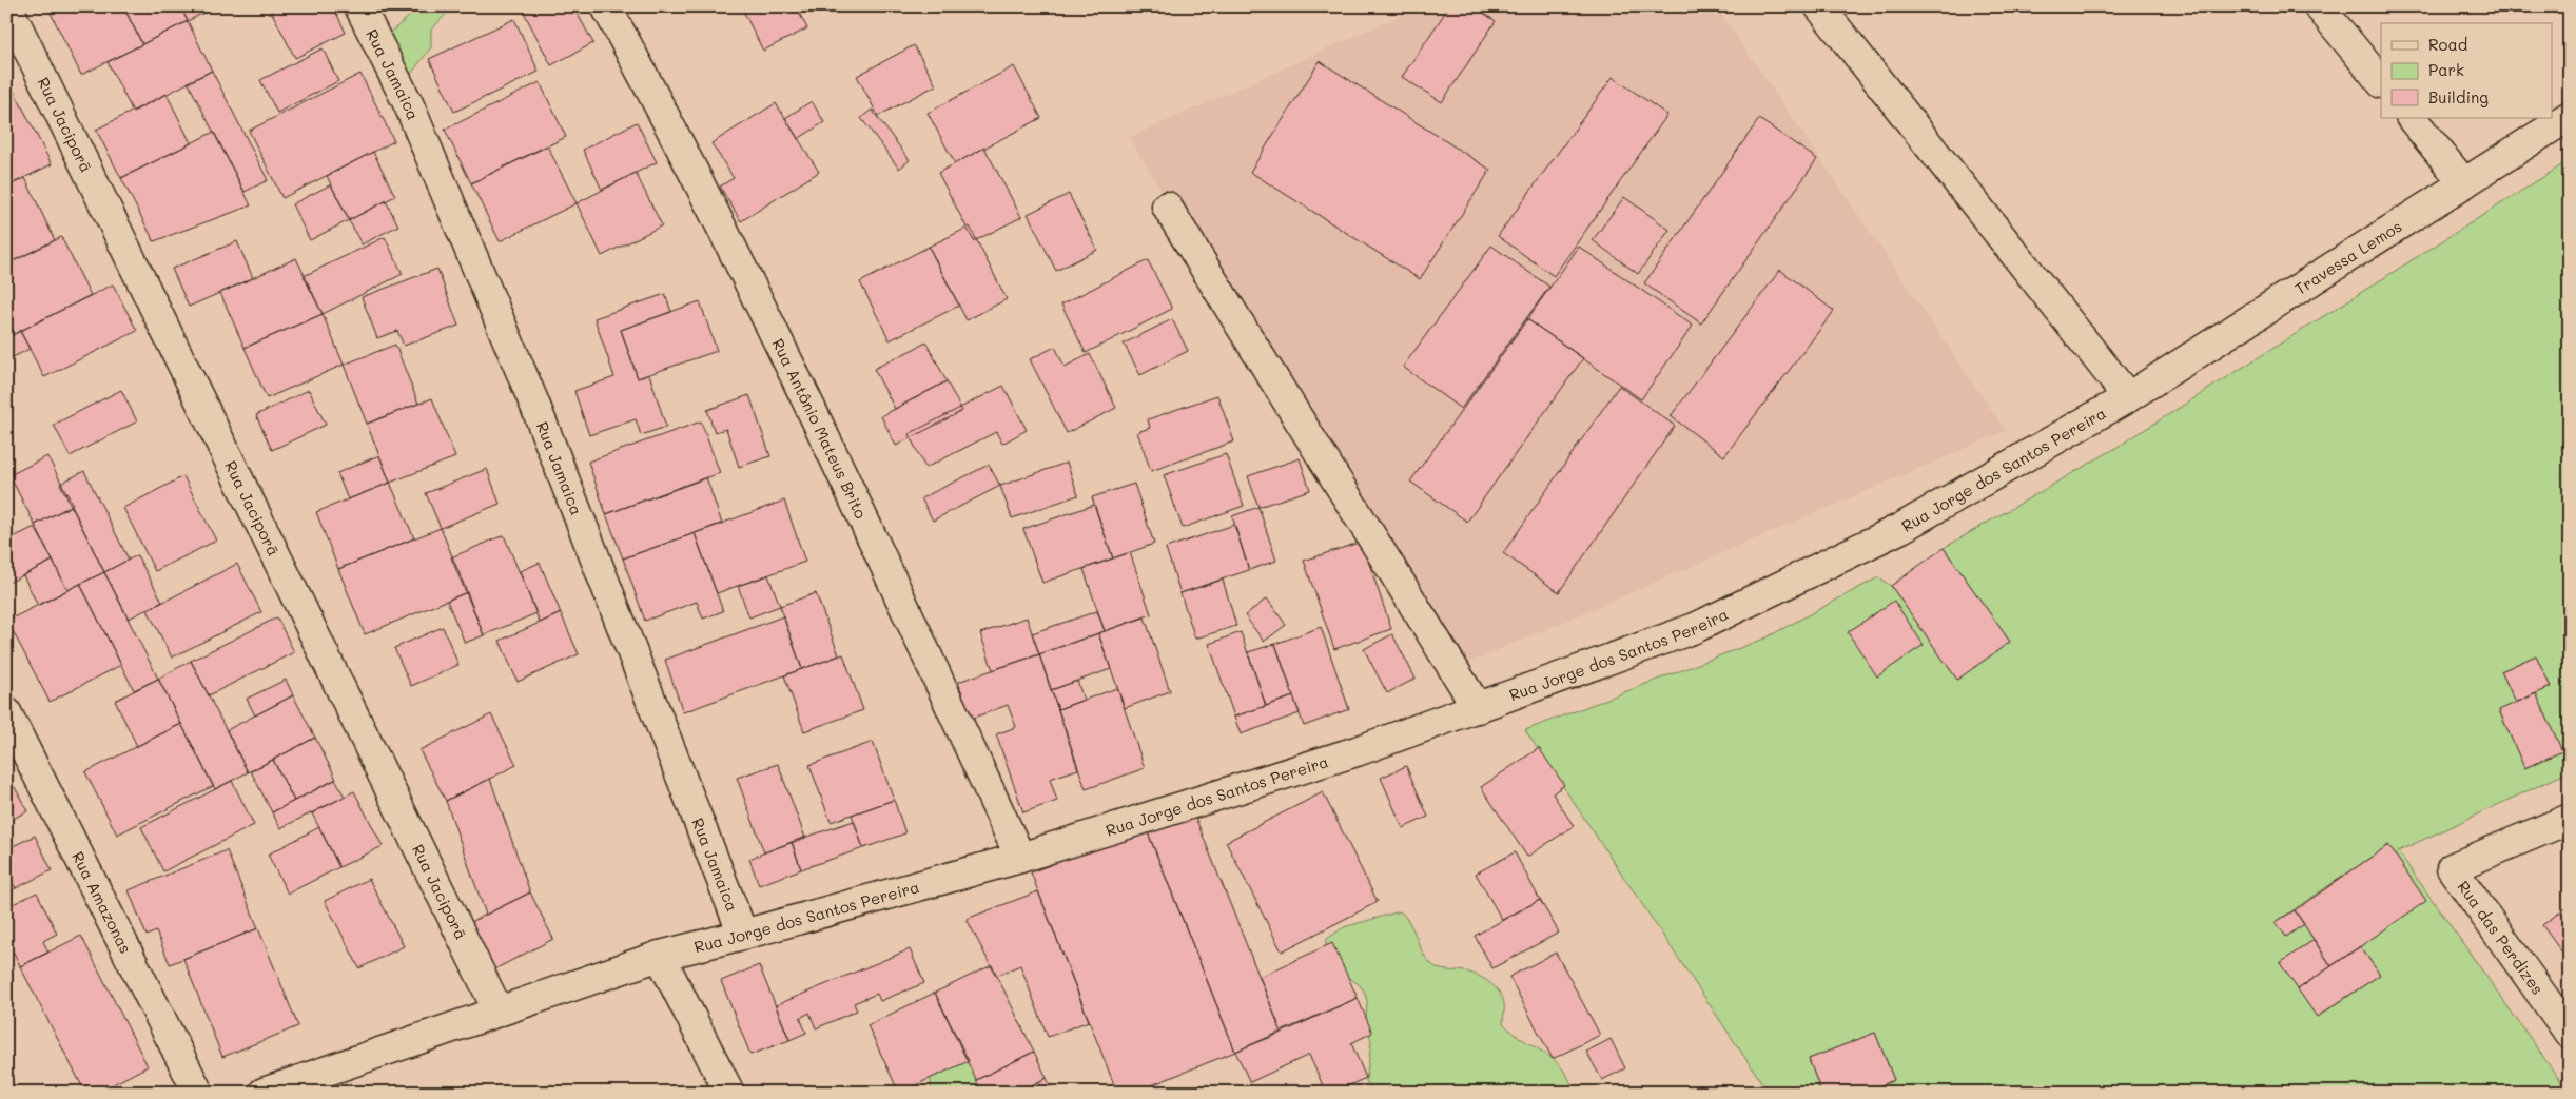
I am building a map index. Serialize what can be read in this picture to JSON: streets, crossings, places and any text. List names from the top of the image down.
{
  "streets": {
    "street": [
      "Rua Jamaica",
      "Rua Jaciporã",
      "Travessa Lemos",
      "Rua Antônio Mateus Brito",
      "Rua Jorge dos Santos Pereira",
      "Rua Amazonas",
      "Rua das Perdizes"
    ]
  },
  "crossings": [
    ["Rua Jamaica", "Rua Jorge dos Santos Pereira"],
    ["Rua Jaciporã", "Rua Jorge dos Santos Pereira"],
    ["Travessa Lemos", "Rua Jorge dos Santos Pereira"],
    ["Rua Antônio Mateus Brito", "Rua Jorge dos Santos Pereira"]
  ],
  "legend": ["Road", "Park", "Building"]
}
